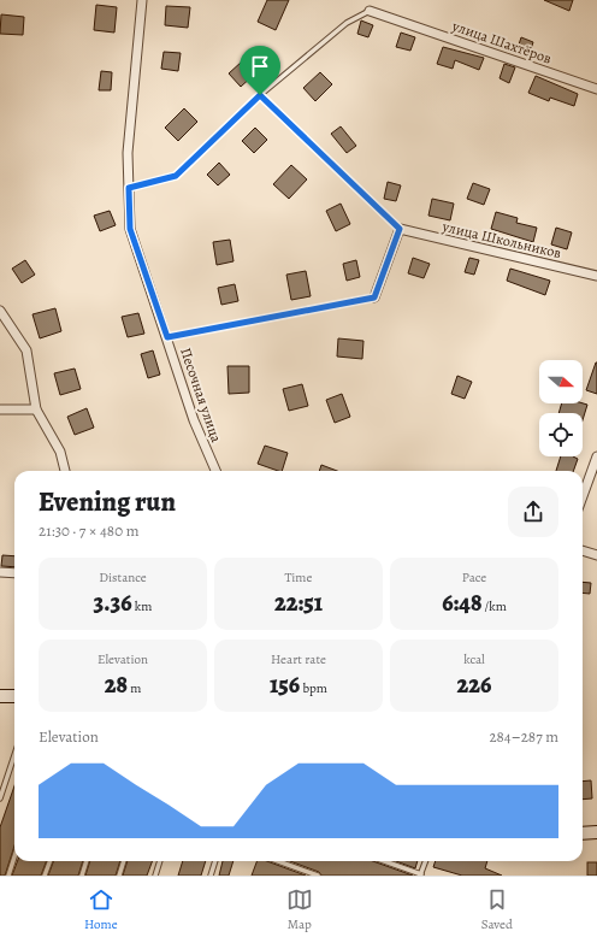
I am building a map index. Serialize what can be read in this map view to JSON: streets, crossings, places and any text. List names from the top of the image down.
{
  "streets": {
    "street": ["улица Шахтёров", "улица Школьников", "Песочная улица"]
  },
  "north": "right",
  "page": {
    "heading": ["Evening run", "21:30 · 7 × 480 m"],
    "stats": [
      ["Distance", "3.36 km"],
      ["Time", "22:51"],
      ["Pace", "6:48 /km"],
      ["Elevation", "28 m"],
      ["Heart rate", "156 bpm"],
      ["kcal", "226"]
    ],
    "chart": ["Elevation", "284–287 m"],
    "tabs": ["Home", "Map", "Saved"]
  }
}
